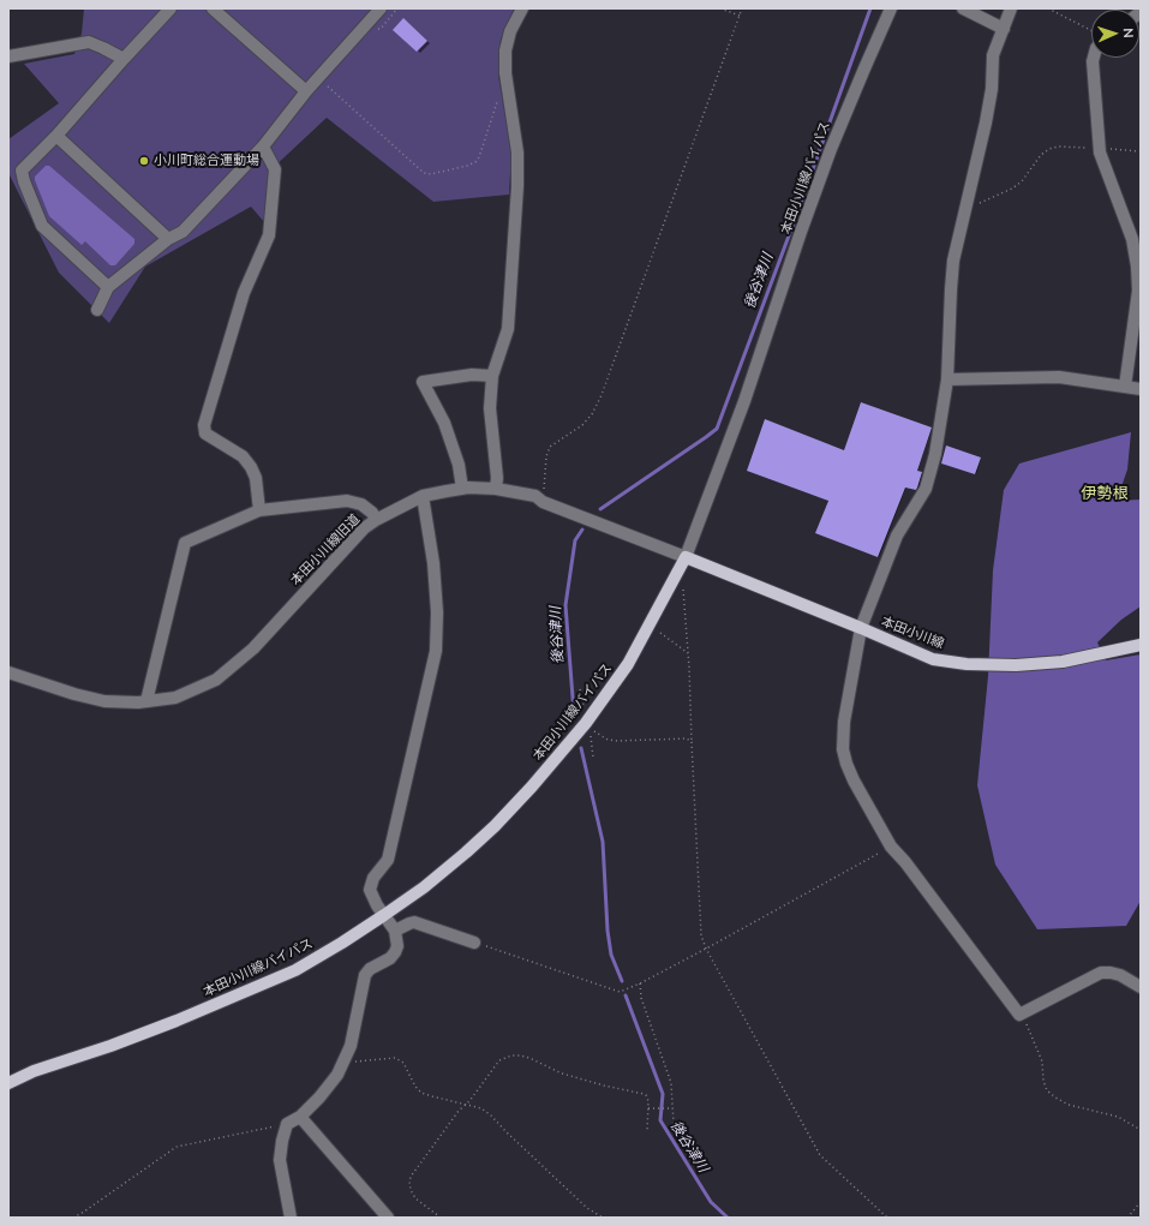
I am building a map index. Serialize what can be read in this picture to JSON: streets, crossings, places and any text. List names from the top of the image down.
{
  "streets": {
    "main road": ["本田小川線バイパス", "本田小川線"],
    "street": ["本田小川線旧道"]
  },
  "crossings": [
    ["本田小川線バイパス", "本田小川線旧道"],
    ["本田小川線バイパス", "本田小川線"],
    ["本田小川線旧道", "本田小川線"]
  ],
  "districts": ["伊勢根"],
  "water": ["後谷津川"],
  "places": ["小川町総合運動場"],
  "north": "right"
}
